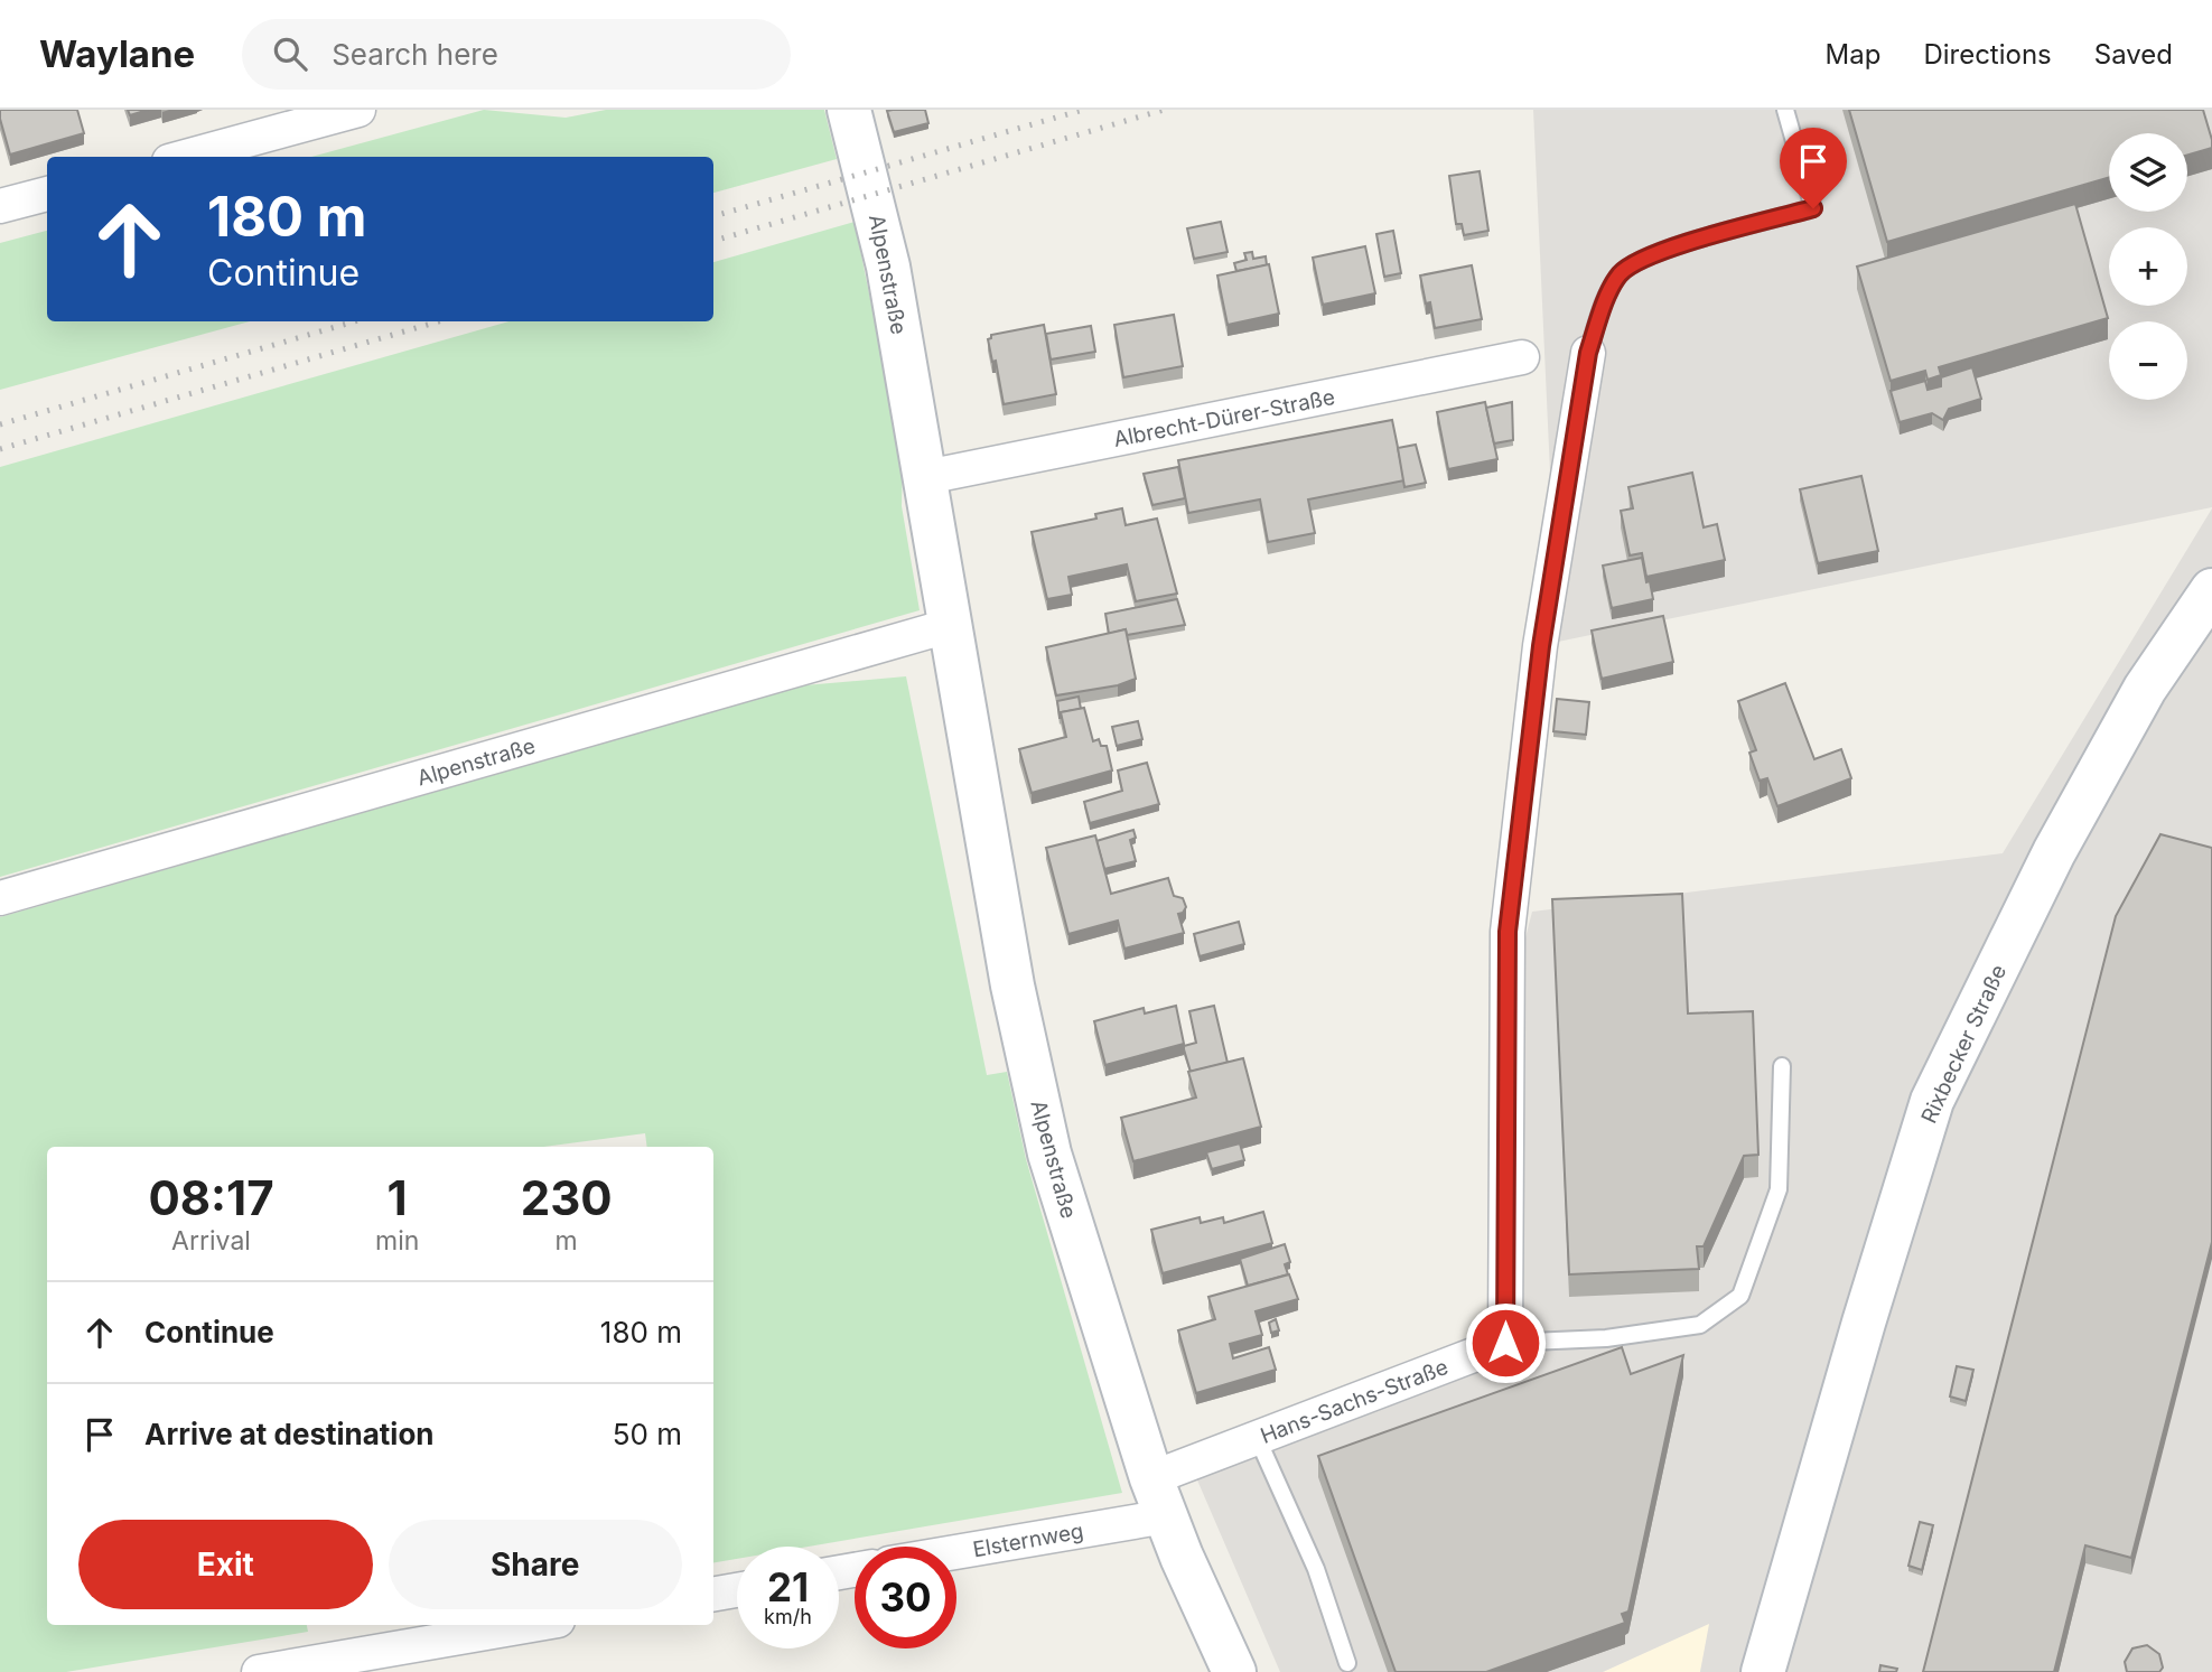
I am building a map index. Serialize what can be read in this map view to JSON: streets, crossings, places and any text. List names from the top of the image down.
{
  "streets": {
    "street": [
      "Alpenstraße",
      "Albrecht-Dürer-Straße",
      "Rixbecker Straße",
      "Hans-Sachs-Straße",
      "Elsternweg"
    ]
  },
  "crossings": [
    ["Alpenstraße", "Albrecht-Dürer-Straße"],
    ["Alpenstraße", "Hans-Sachs-Straße"],
    ["Alpenstraße", "Elsternweg"],
    ["Hans-Sachs-Straße", "Elsternweg"]
  ],
  "page": {
    "header": "Waylane",
    "search": "Search here",
    "nav": ["Map", "Directions", "Saved"],
    "map_buttons": ["+", "−"],
    "turn": ["180 m", "Continue"],
    "eta": [
      "08:17",
      "Arrival",
      "1",
      "min",
      "230",
      "m"
    ],
    "list": [
      {
        "name": "Continue",
        "value": "180 m"
      },
      {
        "name": "Arrive at destination",
        "value": "50 m"
      }
    ],
    "buttons": ["Exit", "Share"],
    "speed": "21 km/h",
    "limit": "30"
  }
}
